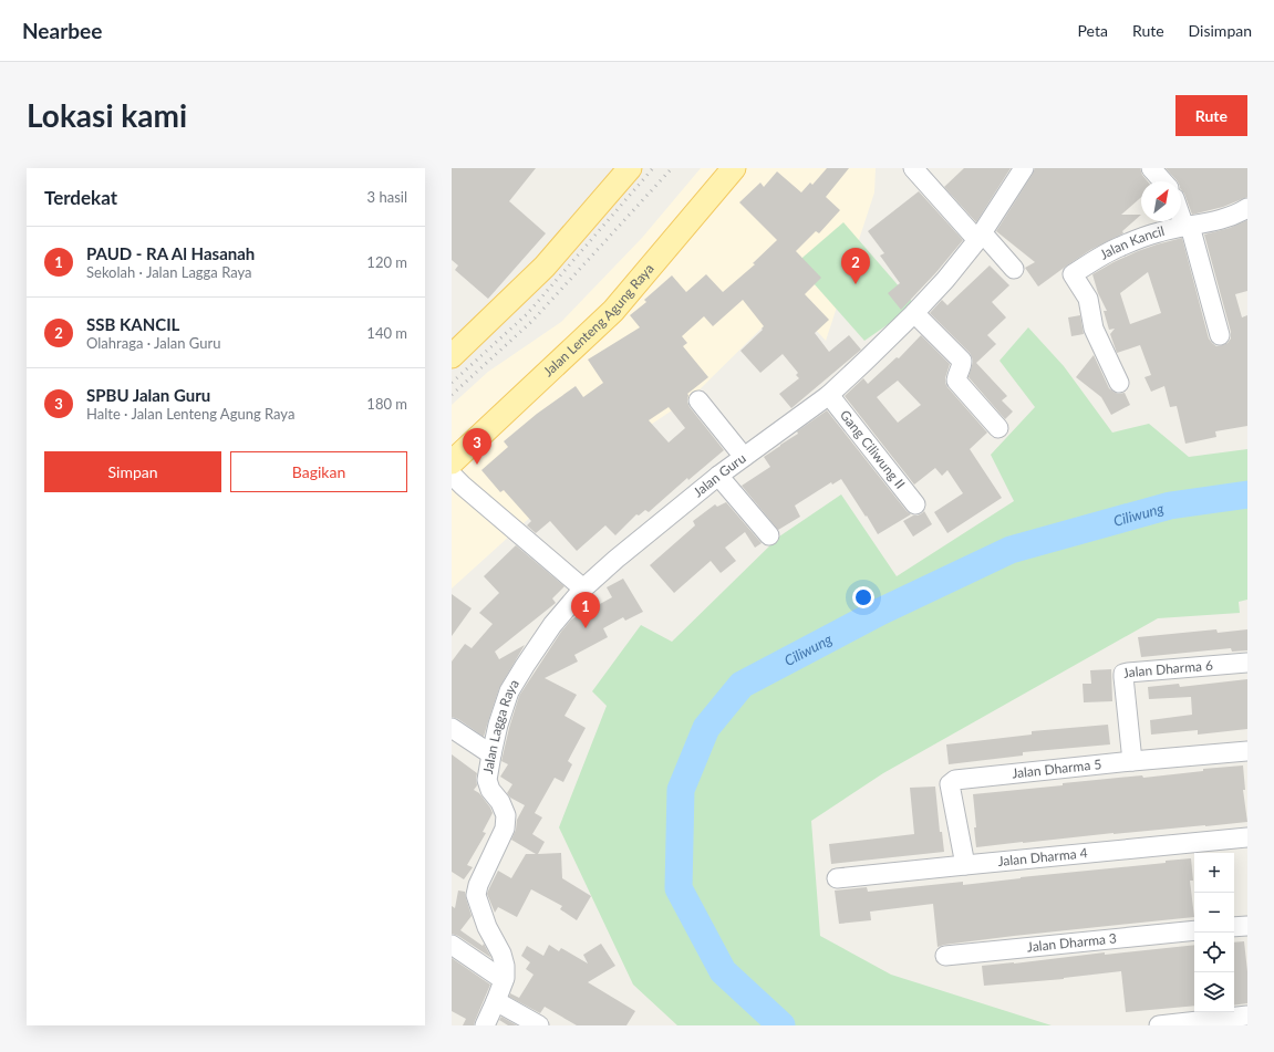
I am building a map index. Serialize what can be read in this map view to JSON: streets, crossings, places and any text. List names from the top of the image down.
{
  "streets": {
    "main road": ["Jalan Lenteng Agung Raya"],
    "street": [
      "Jalan Kancil",
      "Gang Ciliwung II",
      "Jalan Guru",
      "Jalan Dharma 6",
      "Jalan Lagga Raya",
      "Jalan Dharma 5",
      "Jalan Dharma 4",
      "Jalan Dharma 3"
    ]
  },
  "crossings": [
    ["Gang Ciliwung II", "Jalan Guru"],
    ["Jalan Guru", "Jalan Lagga Raya"],
    ["Jalan Dharma 6", "Jalan Dharma 5"],
    ["Jalan Dharma 5", "Jalan Dharma 4"]
  ],
  "water": ["Ciliwung"],
  "north": "top right",
  "page": {
    "header": "Nearbee",
    "nav": ["Peta", "Rute", "Disimpan"],
    "buttons": [
      "Rute",
      ["Simpan", "Bagikan"]
    ],
    "title": "Lokasi kami",
    "heading": ["Terdekat", "3 hasil"],
    "list": [
      {
        "mark": "1",
        "name": "PAUD - RA Al Hasanah",
        "note": "Sekolah · Jalan Lagga Raya",
        "value": "120 m"
      },
      {
        "mark": "2",
        "name": "SSB KANCIL",
        "note": "Olahraga · Jalan Guru",
        "value": "140 m"
      },
      {
        "mark": "3",
        "name": "SPBU Jalan Guru",
        "note": "Halte · Jalan Lenteng Agung Raya",
        "value": "180 m"
      }
    ],
    "pins": ["2", "3", "1"],
    "map_buttons": ["+", "−"]
  }
}
